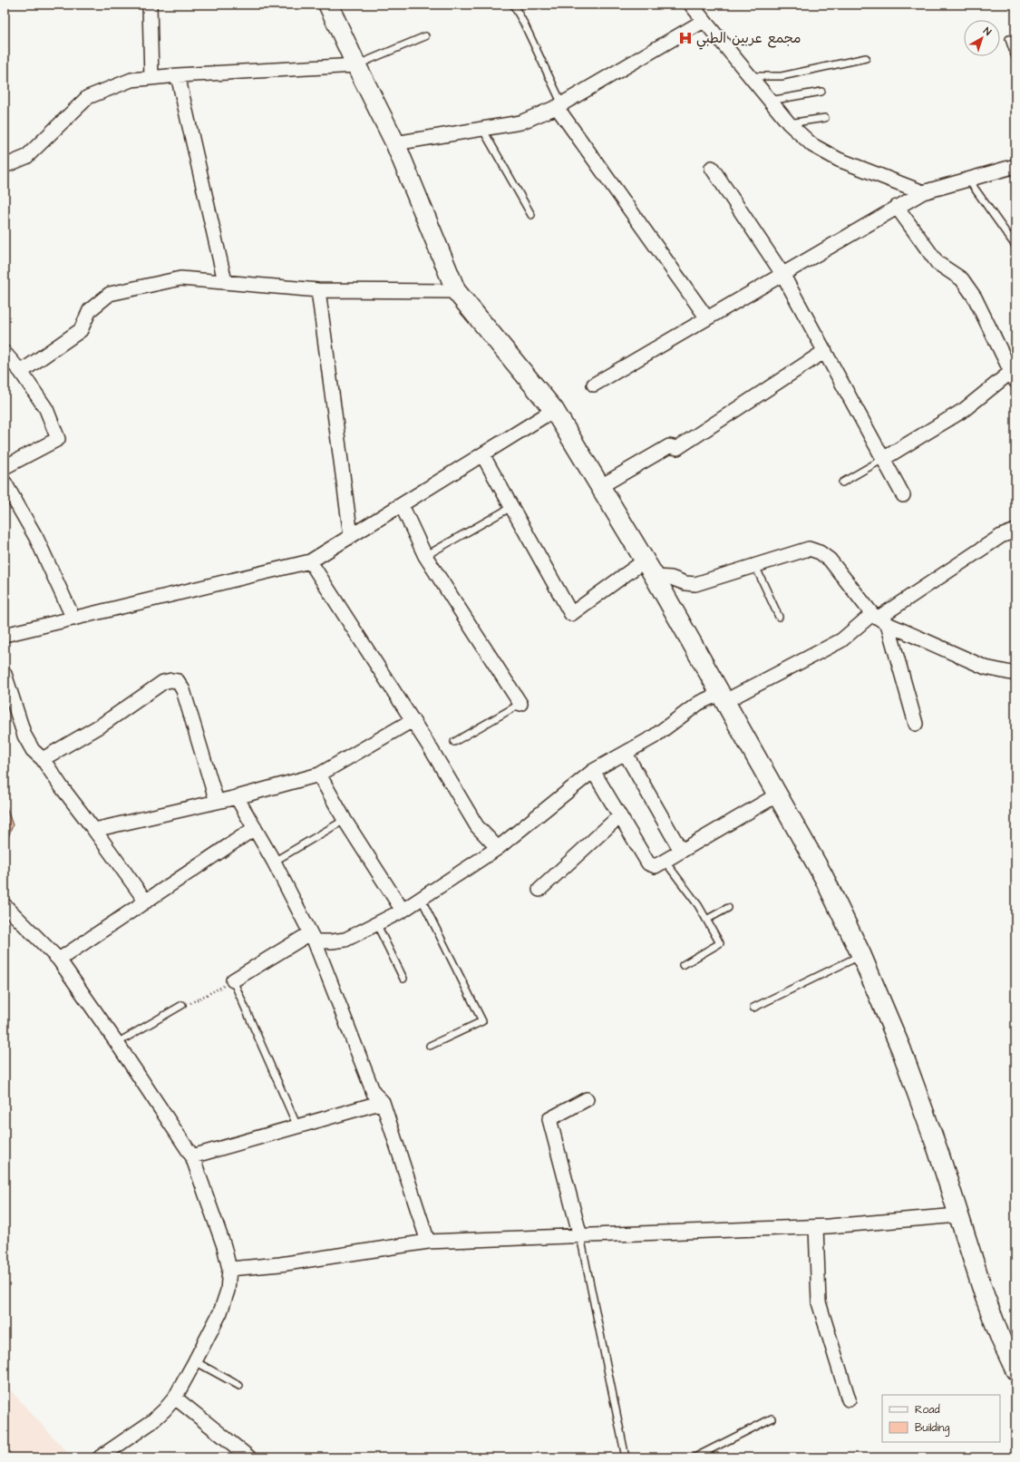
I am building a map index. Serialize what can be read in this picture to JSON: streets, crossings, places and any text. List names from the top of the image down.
{
  "places": {
    "hospital": ["مجمع عربين الطبي"]
  },
  "legend": ["Road", "Building"],
  "north": "top right"
}
